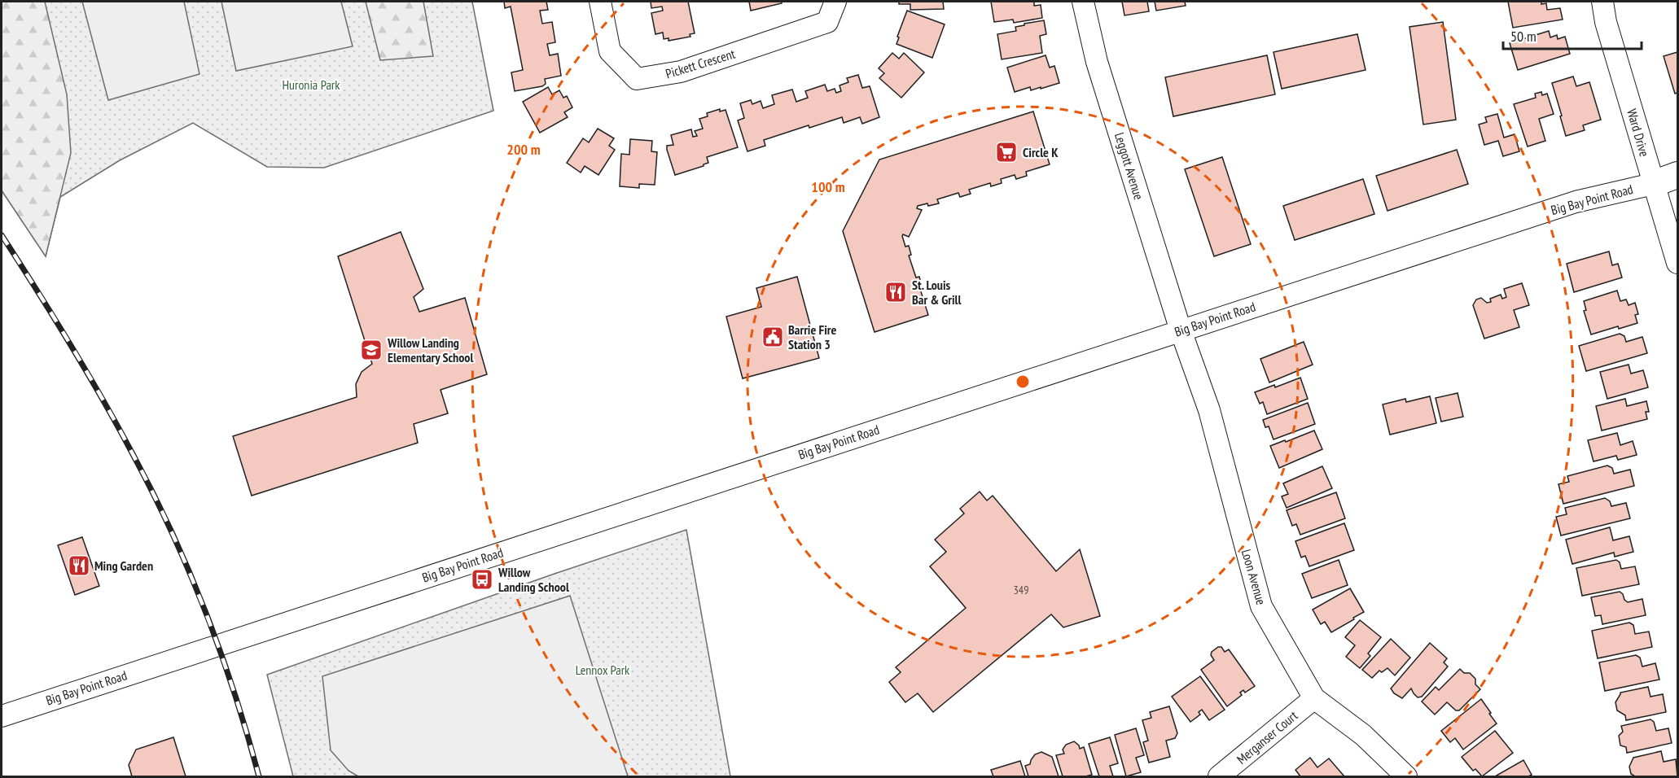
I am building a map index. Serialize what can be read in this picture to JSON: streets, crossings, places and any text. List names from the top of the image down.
{
  "streets": {
    "main road": ["Big Bay Point Road"],
    "street": [
      "Pickett Crescent",
      "Ward Drive",
      "Leggott Avenue",
      "Loon Avenue",
      "Merganser Court"
    ]
  },
  "crossings": [
    ["Ward Drive", "Big Bay Point Road"],
    ["Leggott Avenue", "Big Bay Point Road"],
    ["Leggott Avenue", "Loon Avenue"],
    ["Big Bay Point Road", "Loon Avenue"],
    ["Loon Avenue", "Merganser Court"]
  ],
  "parks": ["Huronia Park", "Lennox Park"],
  "places": {
    "supermarket": ["Circle K"],
    "restaurant": ["St. Louis Bar & Grill", "Ming Garden"],
    "public building": ["Barrie Fire Station 3"],
    "school or university": ["Willow Landing Elementary School"],
    "bus stop": ["Willow Landing School"]
  },
  "house_numbers": ["349"],
  "scale_bar": "50 m",
  "rings": ["200 m", "100 m"]
}
